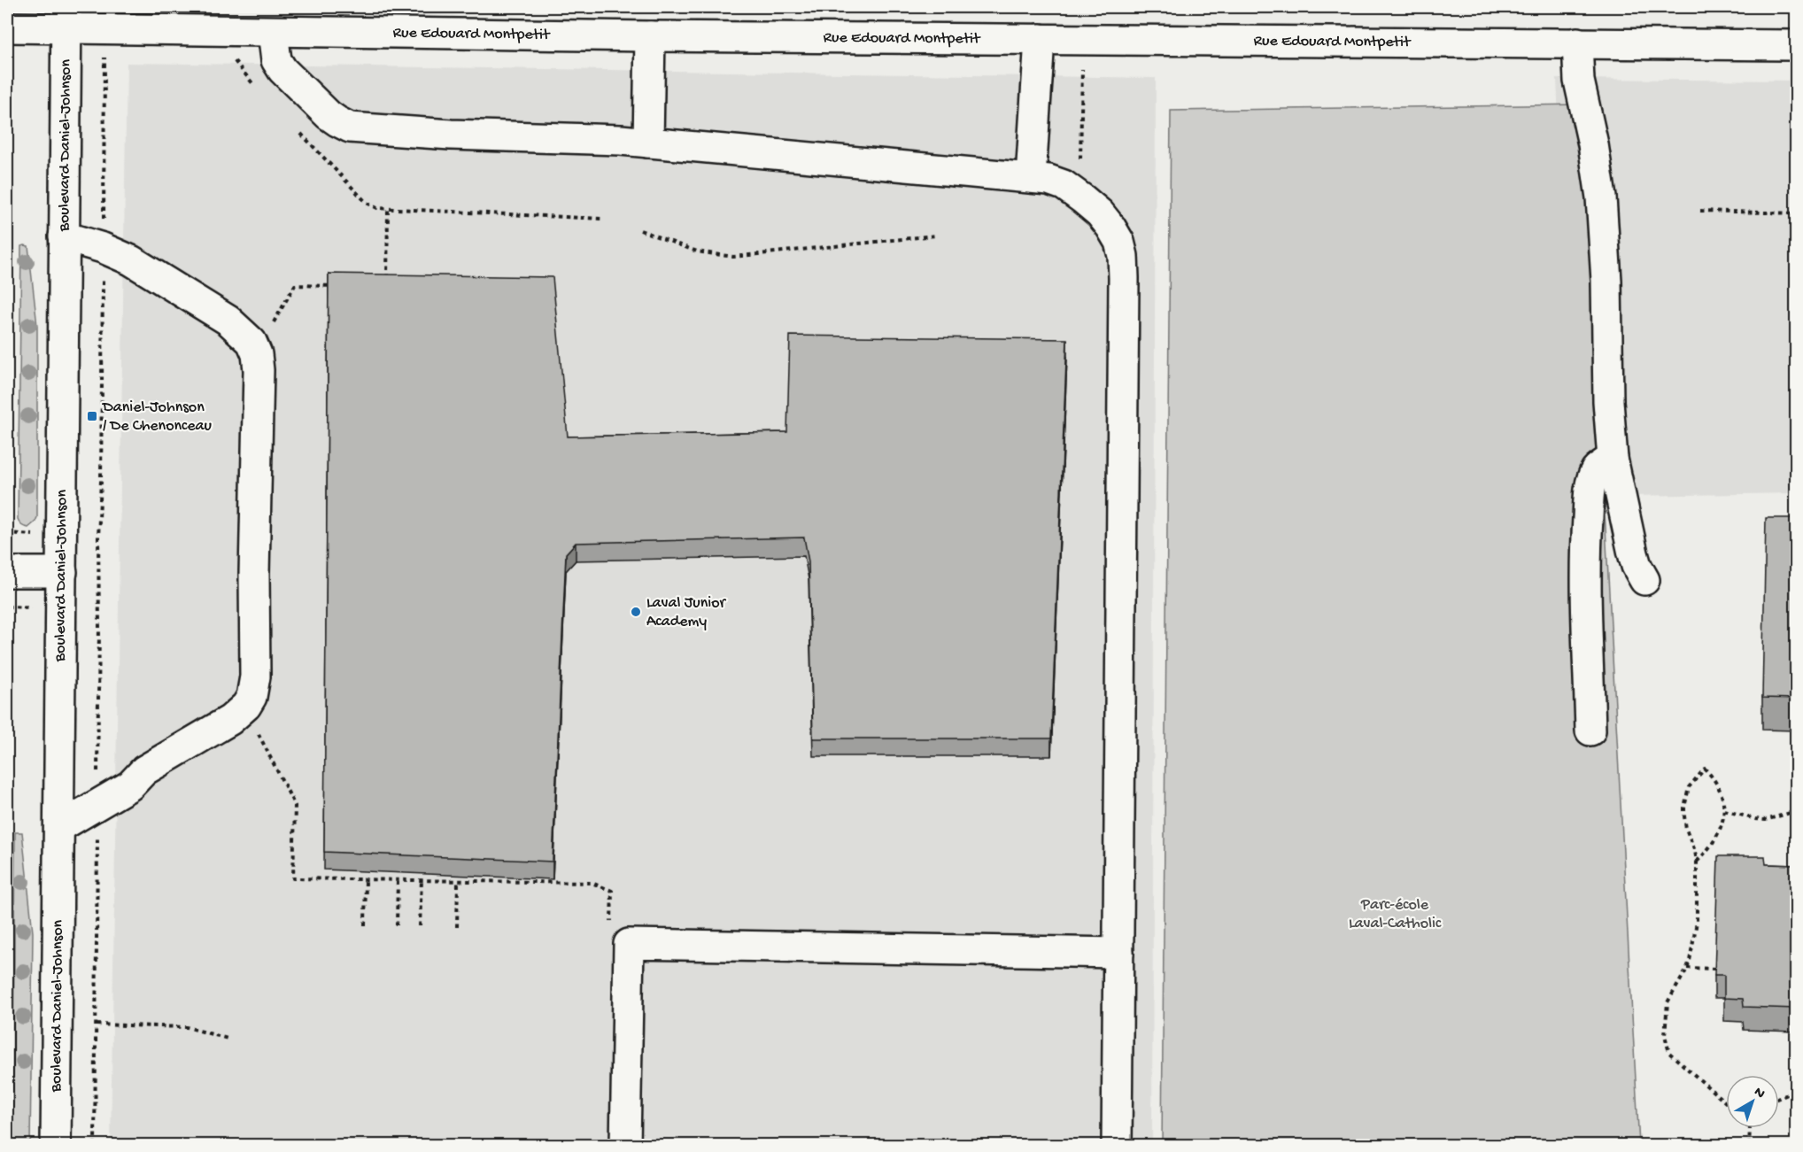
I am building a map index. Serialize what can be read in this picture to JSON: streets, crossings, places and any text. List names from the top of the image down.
{
  "streets": {
    "street": ["Rue Edouard Montpetit", "Boulevard Daniel-Johnson"]
  },
  "crossings": [
    ["Rue Edouard Montpetit", "Boulevard Daniel-Johnson"]
  ],
  "parks": ["Parc-école Laval-Catholic"],
  "places": {
    "transit": ["Daniel-Johnson / De Chenonceau"],
    "other": ["Laval Junior Academy"]
  },
  "north": "top right"
}
